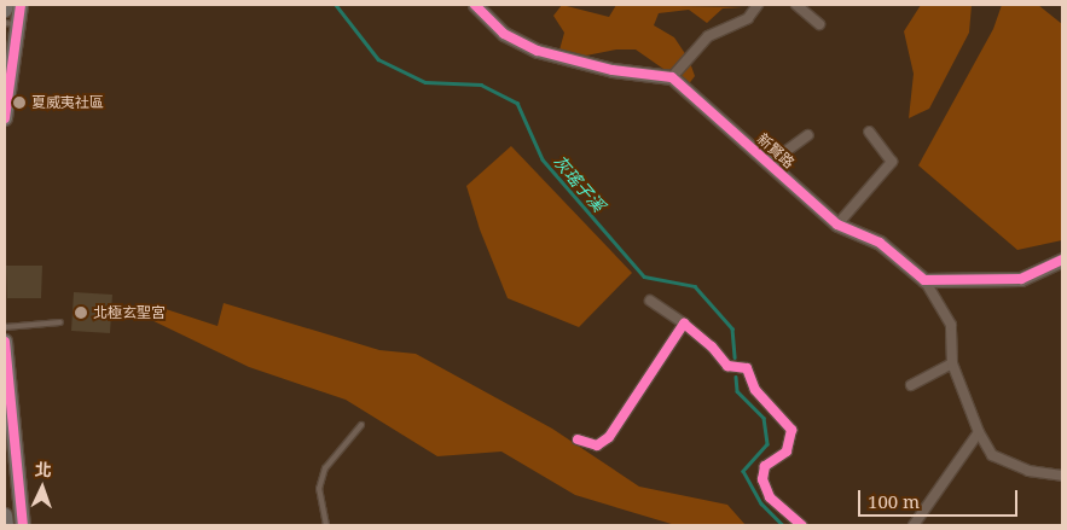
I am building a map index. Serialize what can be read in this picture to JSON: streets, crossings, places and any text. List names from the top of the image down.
{
  "streets": {
    "street": ["新賢路"]
  },
  "water": ["灰瑤子溪"],
  "places": ["夏威夷社區", "北極玄聖宮"],
  "scale_bar": "100 m",
  "north": "top"
}
